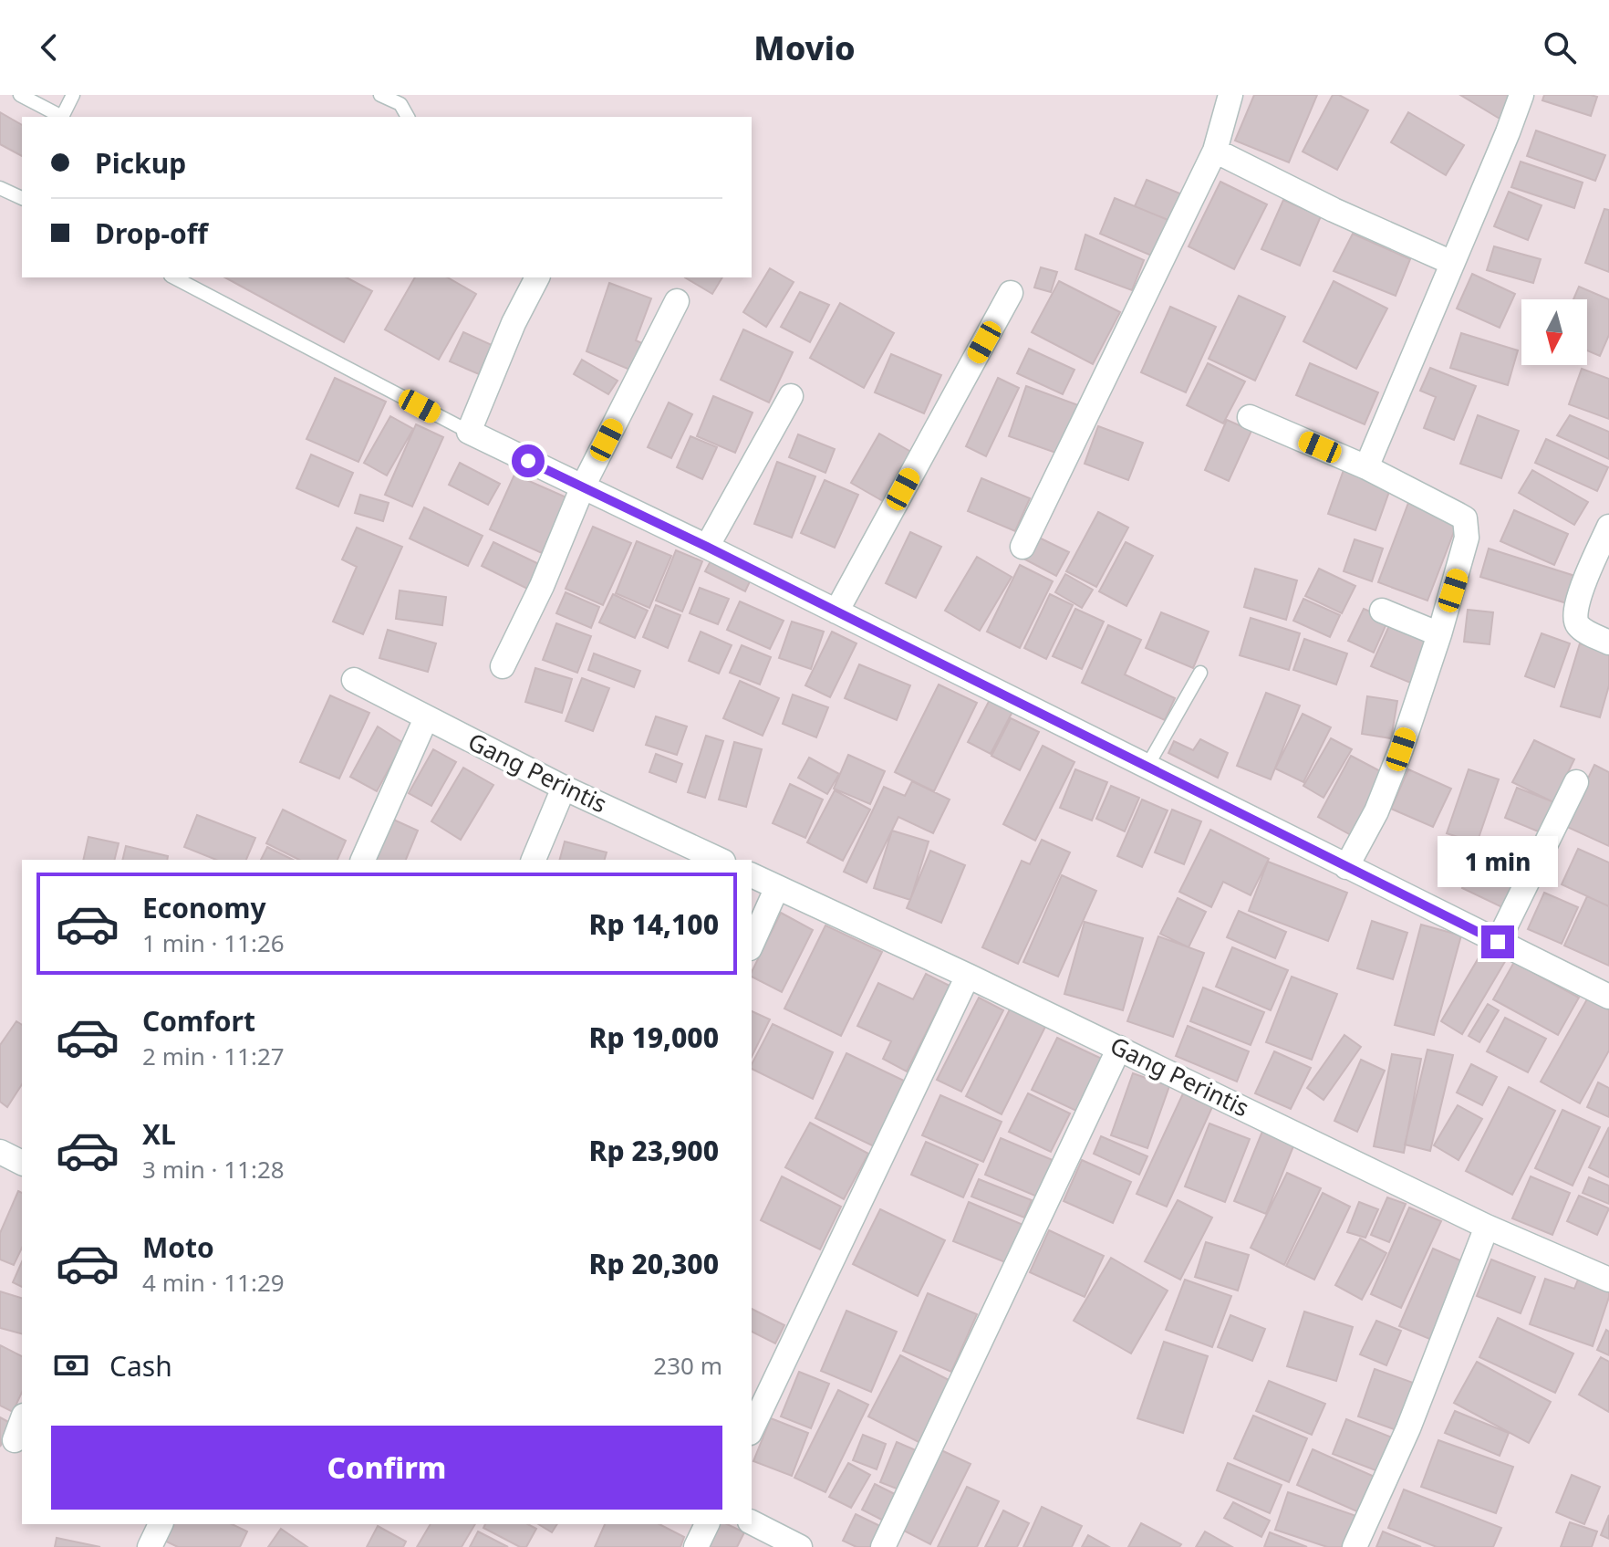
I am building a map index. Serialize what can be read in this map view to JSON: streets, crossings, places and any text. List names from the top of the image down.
{
  "streets": {
    "street": ["Gang Perintis"]
  },
  "north": "bottom",
  "page": {
    "header": "Movio",
    "banner": ["Pickup", "Drop-off"],
    "bubble": "1 min",
    "list": [
      {
        "name": "Economy",
        "note": "1 min · 11:26",
        "value": "Rp 14,100"
      },
      {
        "name": "Comfort",
        "note": "2 min · 11:27",
        "value": "Rp 19,000"
      },
      {
        "name": "XL",
        "note": "3 min · 11:28",
        "value": "Rp 23,900"
      },
      {
        "name": "Moto",
        "note": "4 min · 11:29",
        "value": "Rp 20,300"
      }
    ],
    "pay": ["Cash", "230 m"],
    "buttons": "Confirm"
  }
}
